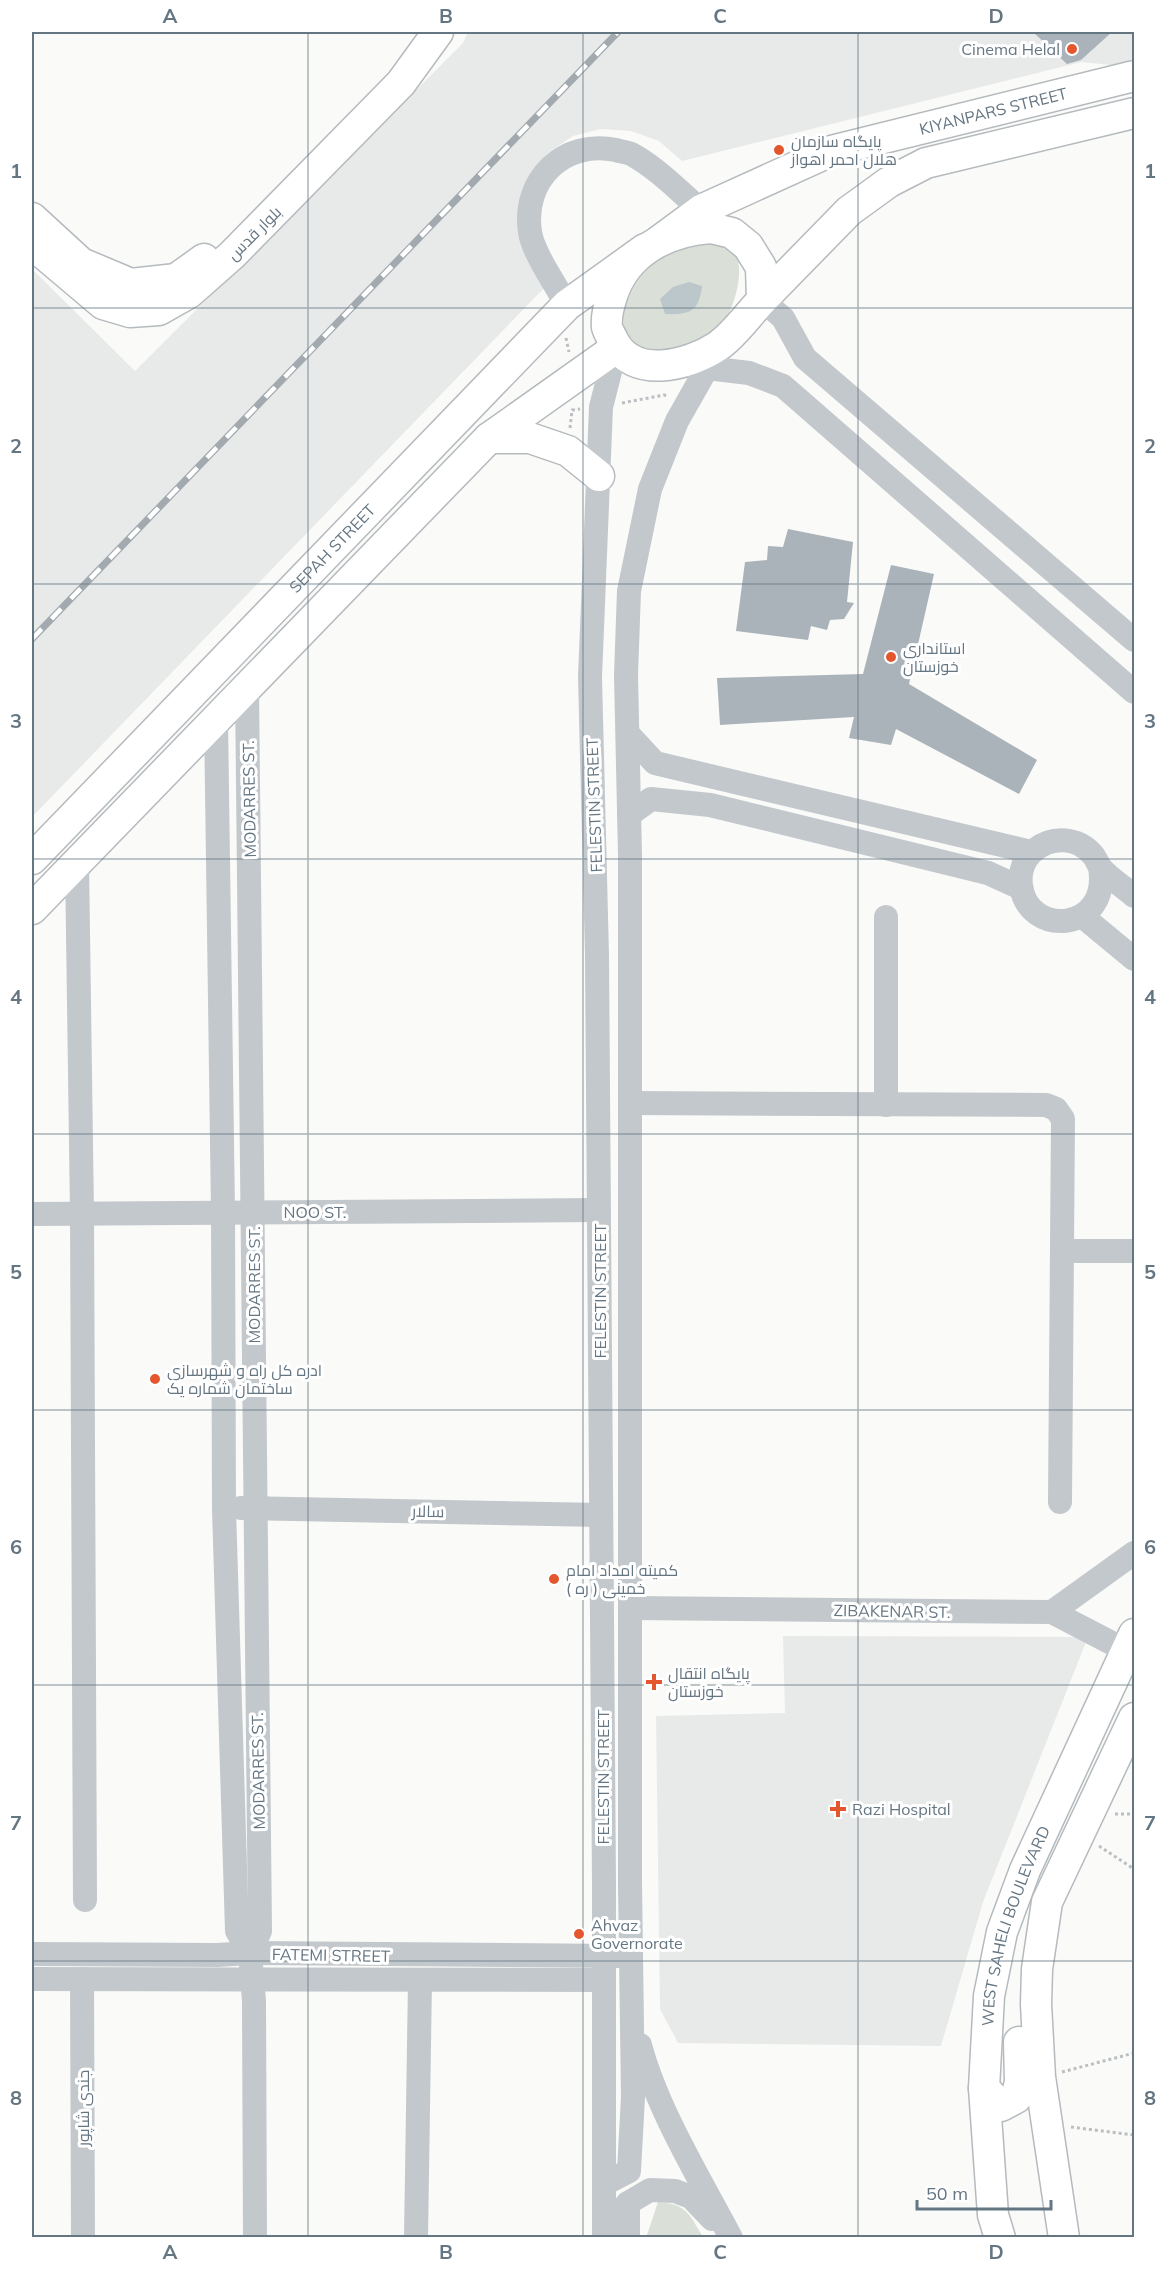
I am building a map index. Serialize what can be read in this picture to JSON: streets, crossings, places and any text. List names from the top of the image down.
{
  "streets": {
    "main road": [
      "KIYANPARS STREET",
      "بلوار قدس",
      "SEPAH STREET",
      "WEST SAHELI BOULEVARD"
    ],
    "street": [
      "MODARRES ST.",
      "FELESTIN STREET",
      "NOO ST.",
      "سالار",
      "ZIBAKENAR ST.",
      "FATEMI STREET",
      "جندی شاپور"
    ]
  },
  "crossings": [
    ["KIYANPARS STREET", "SEPAH STREET"],
    ["KIYANPARS STREET", "FELESTIN STREET"],
    ["SEPAH STREET", "FELESTIN STREET"],
    ["MODARRES ST.", "NOO ST."],
    ["MODARRES ST.", "سالار"],
    ["MODARRES ST.", "FATEMI STREET"],
    ["FELESTIN STREET", "NOO ST."],
    ["FELESTIN STREET", "سالار"],
    ["FELESTIN STREET", "ZIBAKENAR ST."],
    ["FELESTIN STREET", "FATEMI STREET"],
    ["FATEMI STREET", "جندی شاپور"]
  ],
  "places": {
    "other": [
      "Cinema Helal",
      "پایگاه سازمان هلال احمر اهواز",
      "استانداری خوزستان",
      "ادره کل راه و شهرسازی ساختمان شماره یک",
      "کمیته امداد امام خمینی ( ره )",
      "Ahvaz Governorate"
    ],
    "health": ["پایگاه انتقال خوزستان", "Razi Hospital"]
  },
  "scale_bar": "50 m",
  "grid": {
    "columns": [
      "A",
      "B",
      "C",
      "D"
    ],
    "rows": [
      "1",
      "2",
      "3",
      "4",
      "5",
      "6",
      "7",
      "8"
    ]
  }
}
